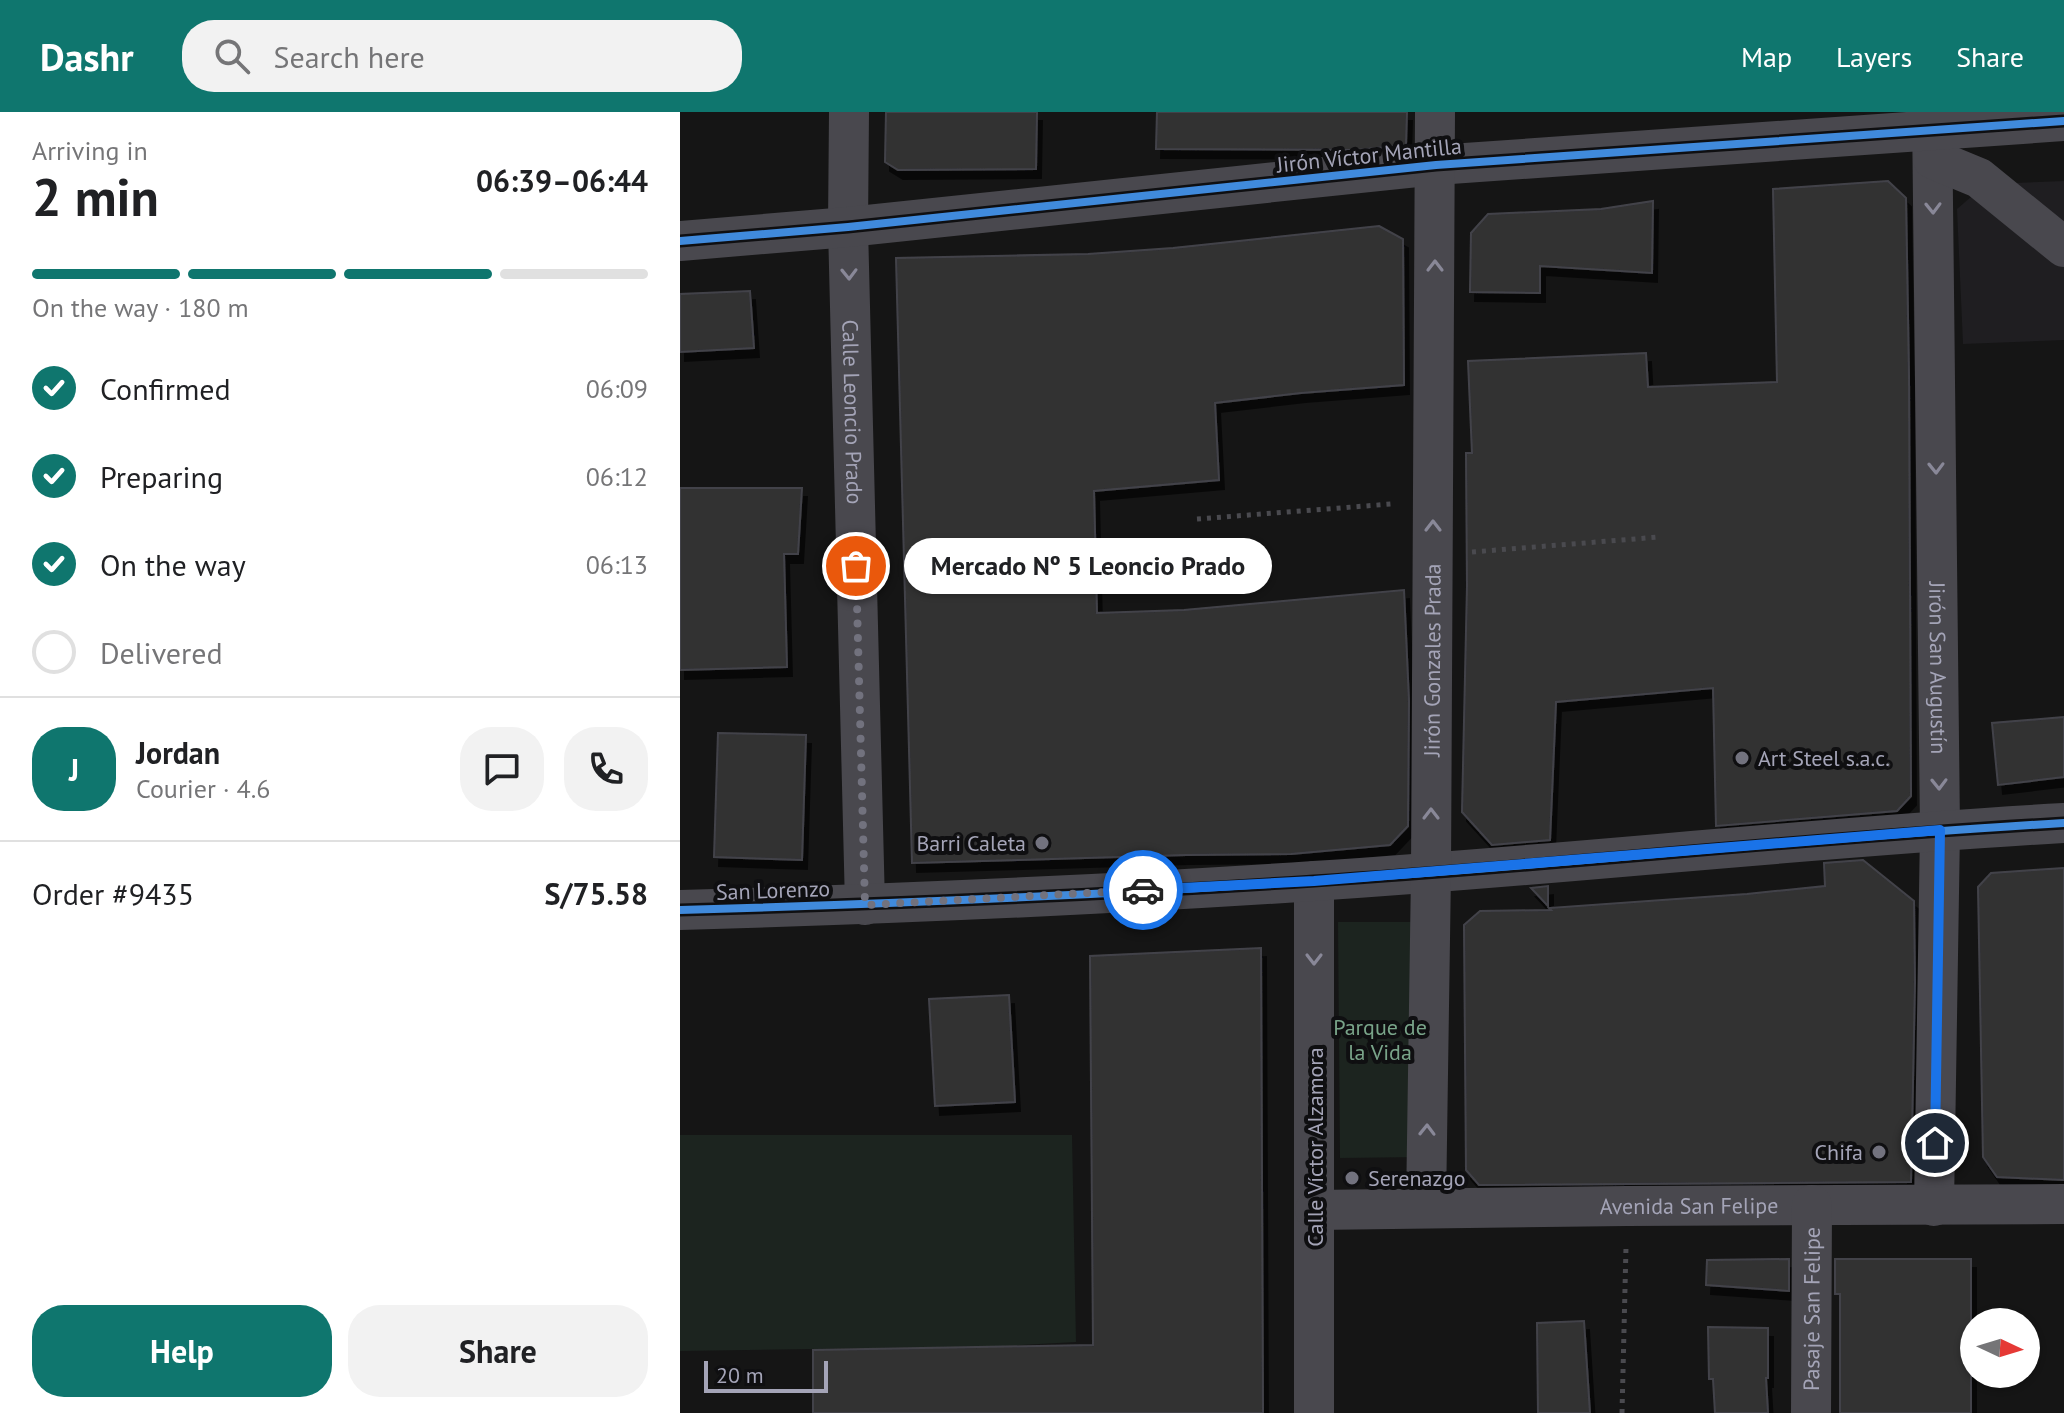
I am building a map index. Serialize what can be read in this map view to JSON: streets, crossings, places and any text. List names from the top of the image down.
{
  "streets": {
    "street": [
      "Jirón Víctor Mantilla",
      "Calle Leoncio Prado",
      "Jirón Gonzales Prada",
      "Jirón San Augustín",
      "San Lorenzo",
      "Calle Víctor Alzamora",
      "Avenida San Felipe",
      "Pasaje San Felipe"
    ]
  },
  "crossings": [
    ["Jirón Víctor Mantilla", "Calle Leoncio Prado"],
    ["Jirón Víctor Mantilla", "Jirón Gonzales Prada"],
    ["Jirón Víctor Mantilla", "Jirón San Augustín"],
    ["Calle Leoncio Prado", "San Lorenzo"],
    ["Jirón Gonzales Prada", "San Lorenzo"],
    ["Jirón Gonzales Prada", "Avenida San Felipe"],
    ["Jirón San Augustín", "San Lorenzo"],
    ["Jirón San Augustín", "Avenida San Felipe"],
    ["San Lorenzo", "Calle Víctor Alzamora"],
    ["Calle Víctor Alzamora", "Avenida San Felipe"],
    ["Avenida San Felipe", "Pasaje San Felipe"]
  ],
  "one_way": [
    "Calle Leoncio Prado",
    "Jirón Gonzales Prada",
    "Jirón San Augustín",
    "Calle Víctor Alzamora"
  ],
  "parks": ["Parque de la Vida"],
  "places": [
    "Mercado Nº 5 Leoncio Prado",
    "Art Steel s.a.c.",
    "Barri Caleta",
    "Chifa",
    "Serenazgo"
  ],
  "scale_bar": "20 m",
  "north": "right",
  "page": {
    "header": "Dashr",
    "search": "Search here",
    "nav": ["Map", "Layers", "Share"],
    "heading": ["2 min", "Arriving in", "06:39–06:44"],
    "panel": [
      "Jordan",
      "Courier · 4.6",
      "Order #9435",
      "S/75.58"
    ],
    "bar": "On the way · 180 m",
    "list": [
      ["Confirmed", "06:09"],
      ["Preparing", "06:12"],
      ["On the way", "06:13"],
      "Delivered"
    ],
    "bubble": "Mercado Nº 5 Leoncio Prado",
    "round": "J",
    "buttons": ["Help", "Share"],
    "scale": "20 m"
  }
}
